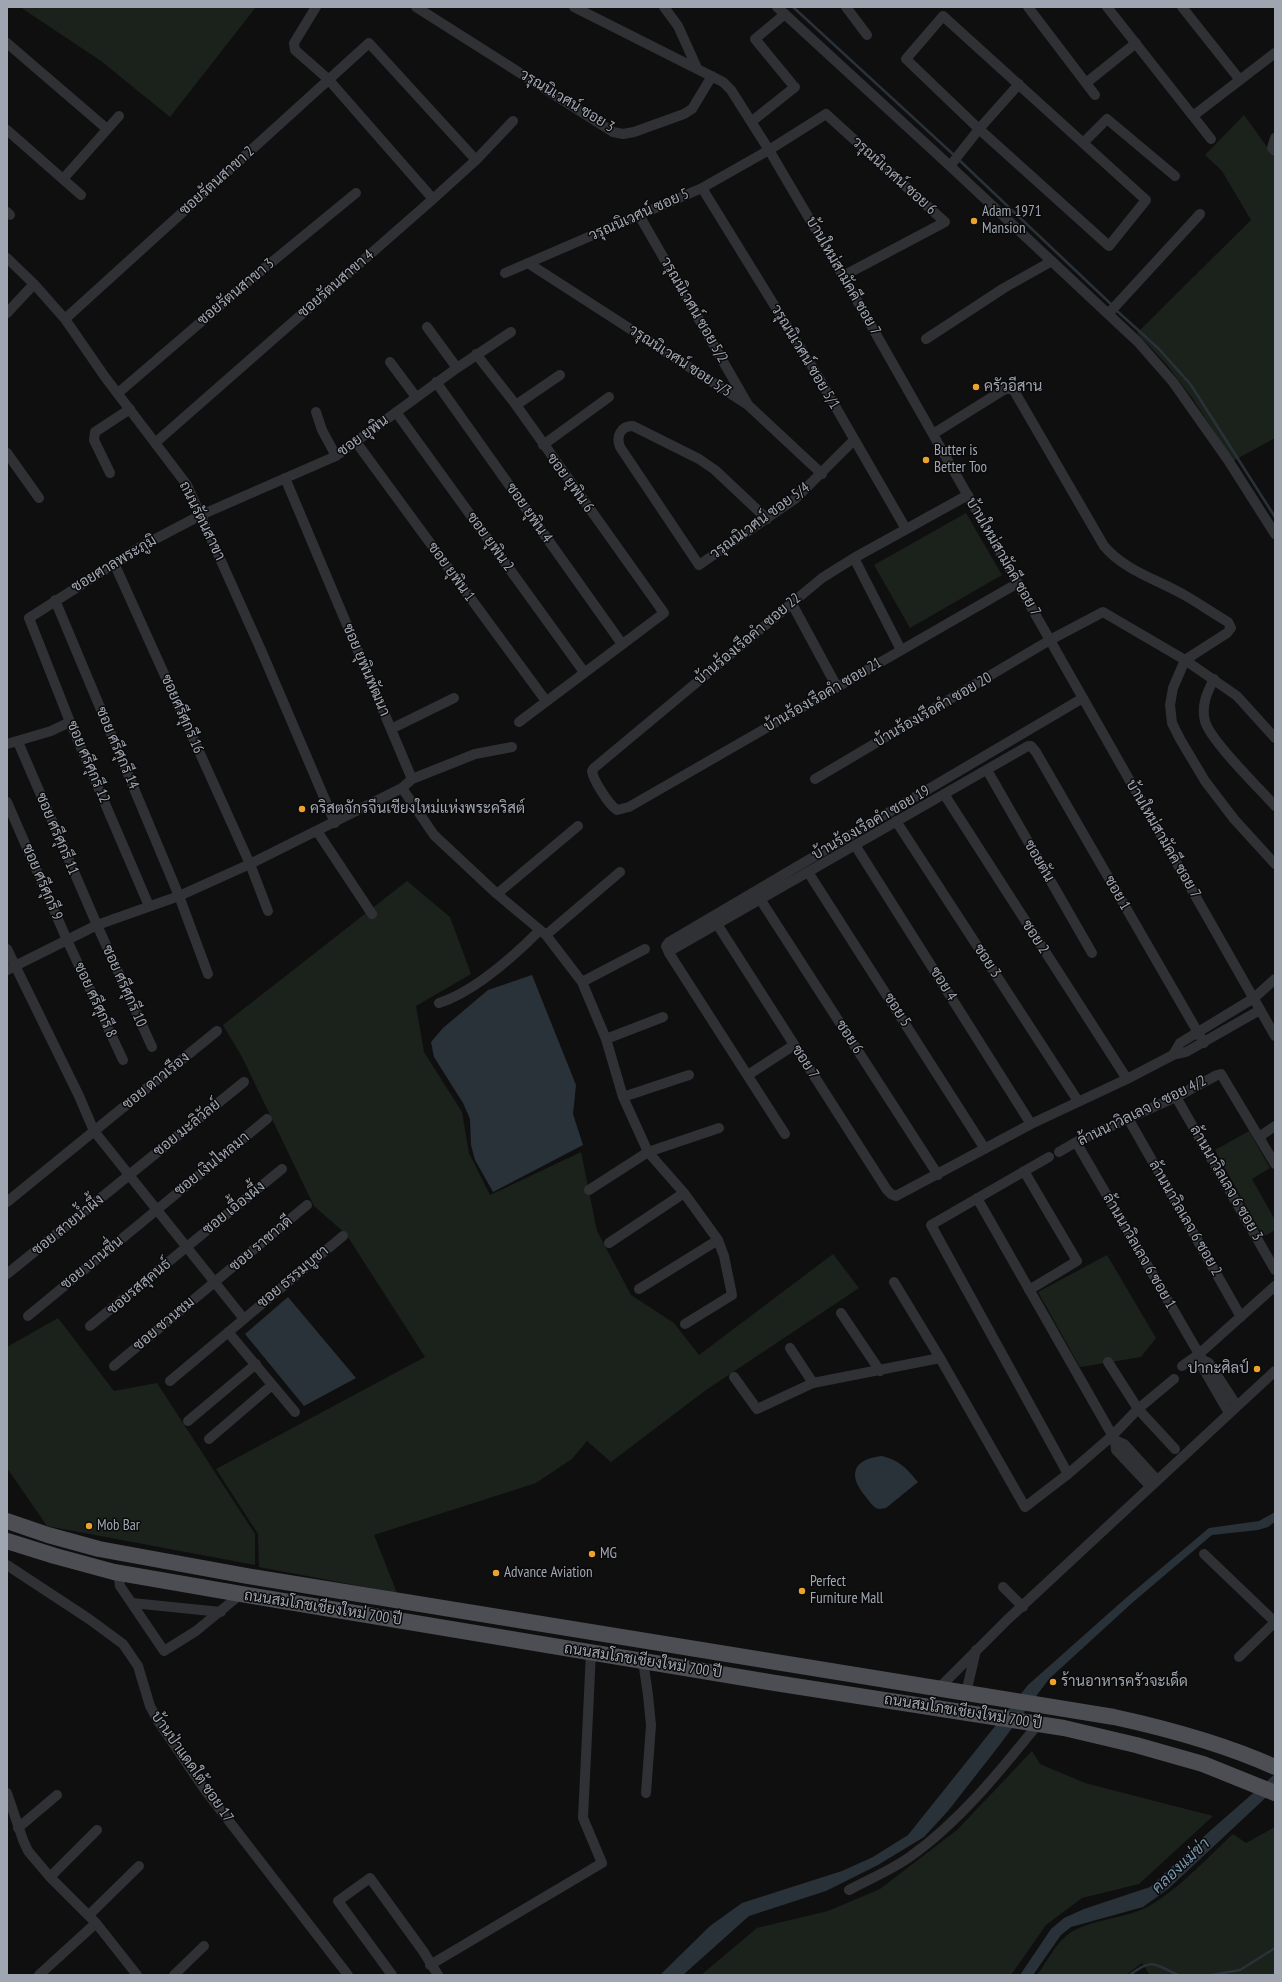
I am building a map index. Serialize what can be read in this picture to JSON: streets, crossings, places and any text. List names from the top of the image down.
{
  "streets": {
    "main road": ["ถนนสมโภชเชียงใหม่ 700 ปี"],
    "street": [
      "วรุณนิเวศน์ ซอย 3",
      "วรุณนิเวศน์ ซอย 6",
      "ซอยรัตนสาขา 2",
      "วรุณนิเวศน์ ซอย 5",
      "บ้านใหม่สามัคคี ซอย 7",
      "ซอยรัตนสาขา 4",
      "ซอยรัตนสาขา 3",
      "วรุณนิเวศน์ ซอย 5/2",
      "วรุณนิเวศน์ ซอย 5/1",
      "วรุณนิเวศน์ ซอย 5/3",
      "ซอย ยุพิน",
      "ซอย ยุพิน 6",
      "ซอย ยุพิน 4",
      "ถนนรัตนสาขา",
      "วรุณนิเวศน์ ซอย 5/4",
      "ซอย ยุพิน 2",
      "ซอยศาลพระภูมิ",
      "ซอย ยุพิน 1",
      "บ้านร้องเรือคำ ซอย 22",
      "ซอย ยุพินพัฒนา",
      "บ้านร้องเรือคำ ซอย 21",
      "บ้านร้องเรือคำ ซอย 20",
      "ซอยศรีศุกรี 16",
      "ซอย ศรีศุกรี 14",
      "ซอย ศรีศุกรี 12",
      "บ้านร้องเรือคำ ซอย 19",
      "ซอย ศรีศุกรี 11",
      "ซอยตัน",
      "ซอย ศรีศุกรี 9",
      "ซอย 1",
      "ซอย 2",
      "ซอย 3",
      "ซอย 4",
      "ซอย ศรีศุกรี 10",
      "ซอย ศรีศุกรี 8",
      "ซอย 5",
      "ซอย 6",
      "ซอย 7",
      "ซอย ดาวเรือง",
      "ล้านนาวิลเลจ 6 ซอย 4/2",
      "ซอย มะลิวัลย์",
      "ซอย เงินไหลมา",
      "ล้านนาวิลเลจ 6 ซอย 3",
      "ซอย เอื้องผึ้ง",
      "ล้านนาวิลเลจ 6 ซอย 2",
      "ซอย สายน้ำผึ้ง",
      "ซอย ราชาวดี",
      "ล้านนาวิลเลจ 6 ซอย 1",
      "ซอย บานชื่น",
      "ซอย ธรรมบูชา",
      "ซอยรสสุคนธ์",
      "ซอย ชวนชม",
      "บ้านป่าแดดใต้ ซอย 17"
    ]
  },
  "crossings": [
    ["วรุณนิเวศน์ ซอย 3", "บ้านใหม่สามัคคี ซอย 7"],
    ["วรุณนิเวศน์ ซอย 6", "วรุณนิเวศน์ ซอย 5"],
    ["วรุณนิเวศน์ ซอย 6", "บ้านใหม่สามัคคี ซอย 7"],
    ["ซอยรัตนสาขา 2", "ซอยรัตนสาขา 4"],
    ["ซอยรัตนสาขา 2", "ถนนรัตนสาขา"],
    ["วรุณนิเวศน์ ซอย 5", "บ้านใหม่สามัคคี ซอย 7"],
    ["วรุณนิเวศน์ ซอย 5", "วรุณนิเวศน์ ซอย 5/2"],
    ["วรุณนิเวศน์ ซอย 5", "วรุณนิเวศน์ ซอย 5/1"],
    ["วรุณนิเวศน์ ซอย 5", "วรุณนิเวศน์ ซอย 5/3"],
    ["บ้านใหม่สามัคคี ซอย 7", "บ้านร้องเรือคำ ซอย 22"],
    ["บ้านใหม่สามัคคี ซอย 7", "บ้านร้องเรือคำ ซอย 21"],
    ["บ้านใหม่สามัคคี ซอย 7", "บ้านร้องเรือคำ ซอย 20"],
    ["บ้านใหม่สามัคคี ซอย 7", "บ้านร้องเรือคำ ซอย 19"],
    ["ซอยรัตนสาขา 4", "ถนนรัตนสาขา"],
    ["ซอยรัตนสาขา 3", "ถนนรัตนสาขา"],
    ["วรุณนิเวศน์ ซอย 5/2", "วรุณนิเวศน์ ซอย 5/3"],
    ["วรุณนิเวศน์ ซอย 5/1", "วรุณนิเวศน์ ซอย 5/4"],
    ["วรุณนิเวศน์ ซอย 5/1", "บ้านร้องเรือคำ ซอย 22"],
    ["วรุณนิเวศน์ ซอย 5/3", "วรุณนิเวศน์ ซอย 5/4"],
    ["ซอย ยุพิน", "ซอย ยุพิน 6"],
    ["ซอย ยุพิน", "ซอย ยุพิน 4"],
    ["ซอย ยุพิน", "ถนนรัตนสาขา"],
    ["ซอย ยุพิน", "ซอย ยุพิน 2"],
    ["ซอย ยุพิน", "ซอยศาลพระภูมิ"],
    ["ซอย ยุพิน", "ซอย ยุพิน 1"],
    ["ซอย ยุพิน", "ซอย ยุพินพัฒนา"],
    ["ซอย ยุพิน 6", "ซอย ยุพิน 4"],
    ["ถนนรัตนสาขา", "ซอยศาลพระภูมิ"],
    ["ซอยศาลพระภูมิ", "ซอยศรีศุกรี 16"],
    ["ซอยศาลพระภูมิ", "ซอย ศรีศุกรี 14"],
    ["ซอยศาลพระภูมิ", "ซอย ศรีศุกรี 12"],
    ["บ้านร้องเรือคำ ซอย 22", "บ้านร้องเรือคำ ซอย 21"],
    ["ซอย ศรีศุกรี 11", "ซอย ศรีศุกรี 10"],
    ["ซอยตัน", "ซอย 1"],
    ["ซอย ศรีศุกรี 9", "ซอย ศรีศุกรี 8"],
    ["ซอย 6", "ซอย 7"],
    ["ล้านนาวิลเลจ 6 ซอย 4/2", "ล้านนาวิลเลจ 6 ซอย 3"],
    ["ล้านนาวิลเลจ 6 ซอย 4/2", "ล้านนาวิลเลจ 6 ซอย 2"],
    ["ล้านนาวิลเลจ 6 ซอย 4/2", "ล้านนาวิลเลจ 6 ซอย 1"],
    ["ซอย มะลิวัลย์", "ซอย สายน้ำผึ้ง"],
    ["ซอย เงินไหลมา", "ซอย บานชื่น"],
    ["ซอย เอื้องผึ้ง", "ซอยรสสุคนธ์"],
    ["ซอย ราชาวดี", "ซอย ชวนชม"]
  ],
  "water": ["คลองแม่ข่า"],
  "places": [
    "Adam 1971 Mansion",
    "ครัวอีสาน",
    "Butter is Better Too",
    "คริสตจักรจีนเชียงใหม่แห่งพระคริสต์",
    "ปากะศิลป์",
    "Mob Bar",
    "MG",
    "Advance Aviation",
    "Perfect Furniture Mall",
    "ร้านอาหารครัวจะเด็ด"
  ]
}
